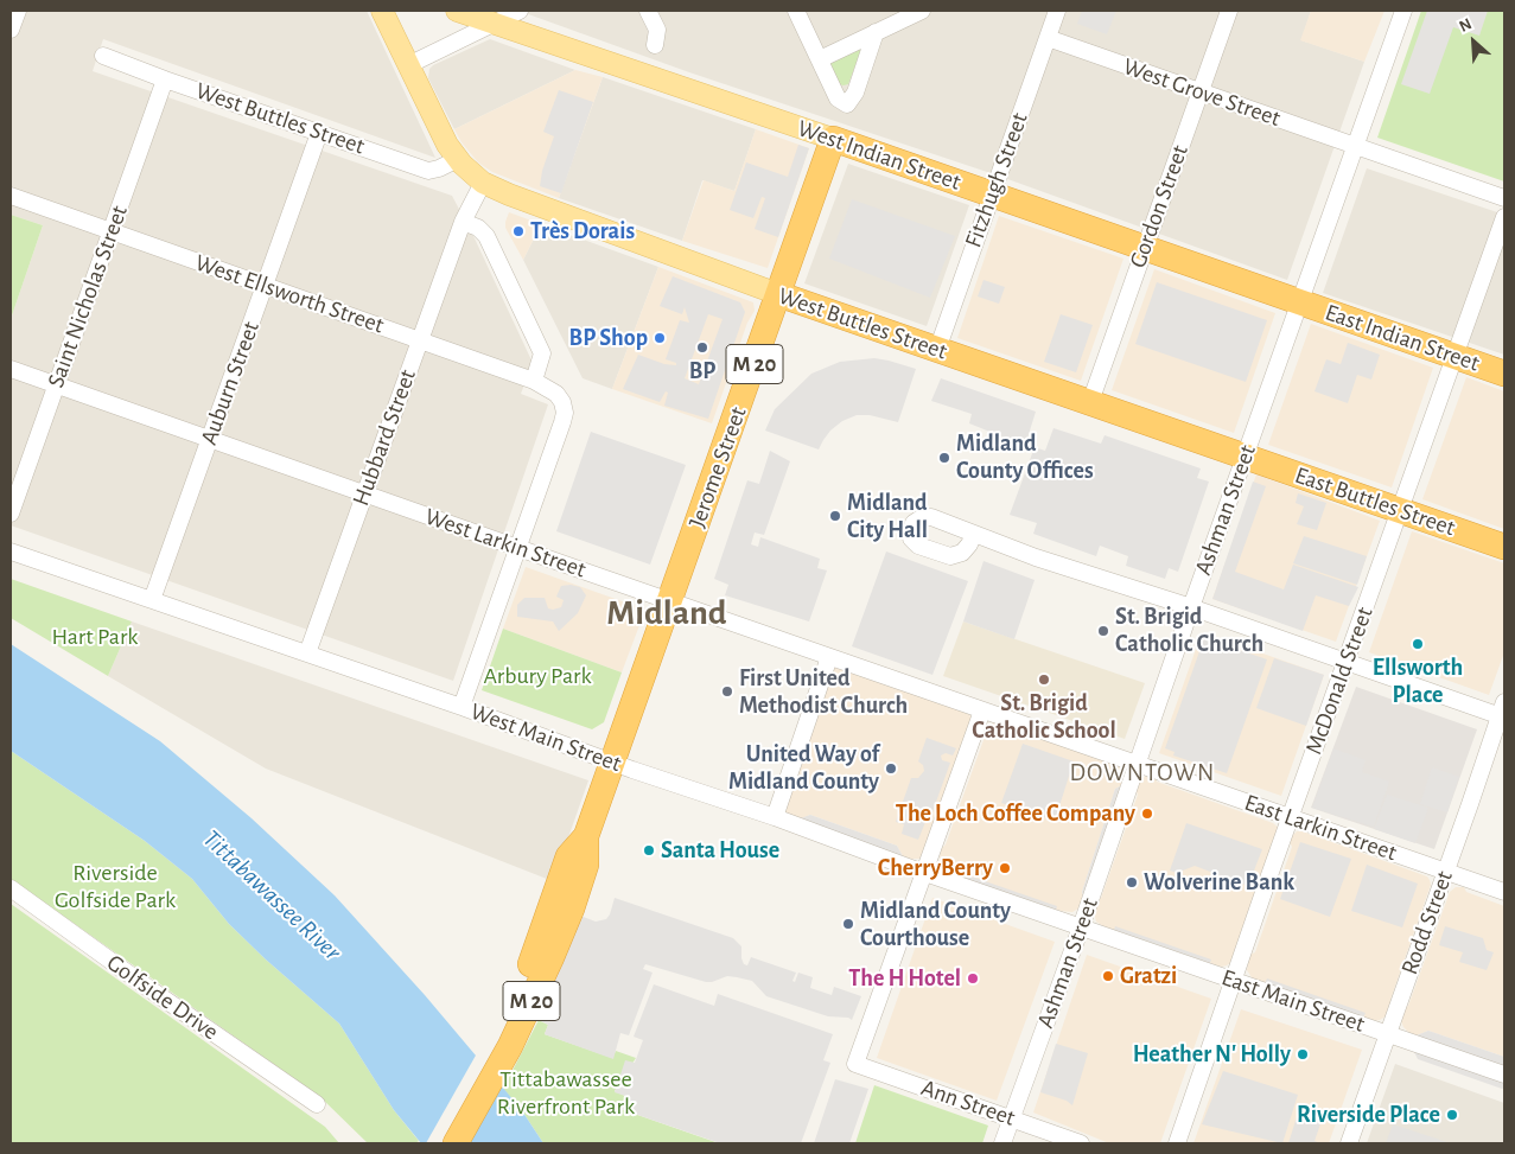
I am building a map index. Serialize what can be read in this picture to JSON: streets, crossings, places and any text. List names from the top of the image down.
{
  "streets": {
    "highway": [
      "West Buttles Street",
      "West Indian Street",
      "East Indian Street",
      "M 20",
      "Jerome Street",
      "East Buttles Street"
    ],
    "street": [
      "West Grove Street",
      "Fitzhugh Street",
      "Gordon Street",
      "West Ellsworth Street",
      "Saint Nicholas Street",
      "Auburn Street",
      "Hubbard Street",
      "Ashman Street",
      "West Larkin Street",
      "McDonald Street",
      "West Main Street",
      "East Larkin Street",
      "Rodd Street",
      "Golfside Drive",
      "East Main Street",
      "Ann Street"
    ]
  },
  "crossings": [
    ["West Grove Street", "Fitzhugh Street"],
    ["West Grove Street", "Gordon Street"],
    ["West Grove Street", "Ashman Street"],
    ["West Buttles Street", "Fitzhugh Street"],
    ["West Buttles Street", "Gordon Street"],
    ["West Buttles Street", "Saint Nicholas Street"],
    ["West Buttles Street", "Auburn Street"],
    ["West Buttles Street", "Hubbard Street"],
    ["West Buttles Street", "Jerome Street"],
    ["West Buttles Street", "East Buttles Street"],
    ["West Buttles Street", "Ashman Street"],
    ["West Indian Street", "Fitzhugh Street"],
    ["West Indian Street", "Gordon Street"],
    ["West Indian Street", "East Indian Street"],
    ["West Indian Street", "Jerome Street"],
    ["West Indian Street", "Ashman Street"],
    ["West Ellsworth Street", "Saint Nicholas Street"],
    ["West Ellsworth Street", "Auburn Street"],
    ["West Ellsworth Street", "Hubbard Street"],
    ["West Ellsworth Street", "West Larkin Street"],
    ["Saint Nicholas Street", "West Larkin Street"],
    ["East Indian Street", "Ashman Street"],
    ["East Indian Street", "McDonald Street"],
    ["M 20", "Jerome Street"],
    ["M 20", "West Main Street"],
    ["Auburn Street", "West Larkin Street"],
    ["Auburn Street", "West Main Street"],
    ["Hubbard Street", "West Larkin Street"],
    ["Hubbard Street", "West Main Street"],
    ["Jerome Street", "West Larkin Street"],
    ["Jerome Street", "West Main Street"],
    ["East Buttles Street", "Ashman Street"],
    ["East Buttles Street", "McDonald Street"],
    ["Ashman Street", "West Larkin Street"],
    ["Ashman Street", "West Main Street"],
    ["Ashman Street", "East Larkin Street"],
    ["Ashman Street", "East Main Street"],
    ["Ashman Street", "Ann Street"],
    ["West Larkin Street", "East Larkin Street"],
    ["McDonald Street", "East Larkin Street"],
    ["McDonald Street", "East Main Street"],
    ["West Main Street", "East Main Street"],
    ["West Main Street", "Ann Street"],
    ["East Larkin Street", "Rodd Street"],
    ["Rodd Street", "East Main Street"]
  ],
  "districts": ["Midland", "DOWNTOWN"],
  "water": ["Tittabawassee River"],
  "parks": [
    "Hart Park",
    "Arbury Park",
    "Riverside Golfside Park",
    "Tittabawassee Riverfront Park"
  ],
  "places": [
    "Très Dorais",
    "BP Shop",
    "BP",
    "Midland County Offices",
    "Midland City Hall",
    "St. Brigid Catholic Church",
    "Ellsworth Place",
    "St. Brigid Catholic School",
    "First United Methodist Church",
    "United Way of Midland County",
    "The Loch Coffee Company",
    "Santa House",
    "CherryBerry",
    "Wolverine Bank",
    "Midland County Courthouse",
    "Gratzi",
    "The H Hotel",
    "Heather N' Holly",
    "Riverside Place"
  ],
  "north": "top left"
}
